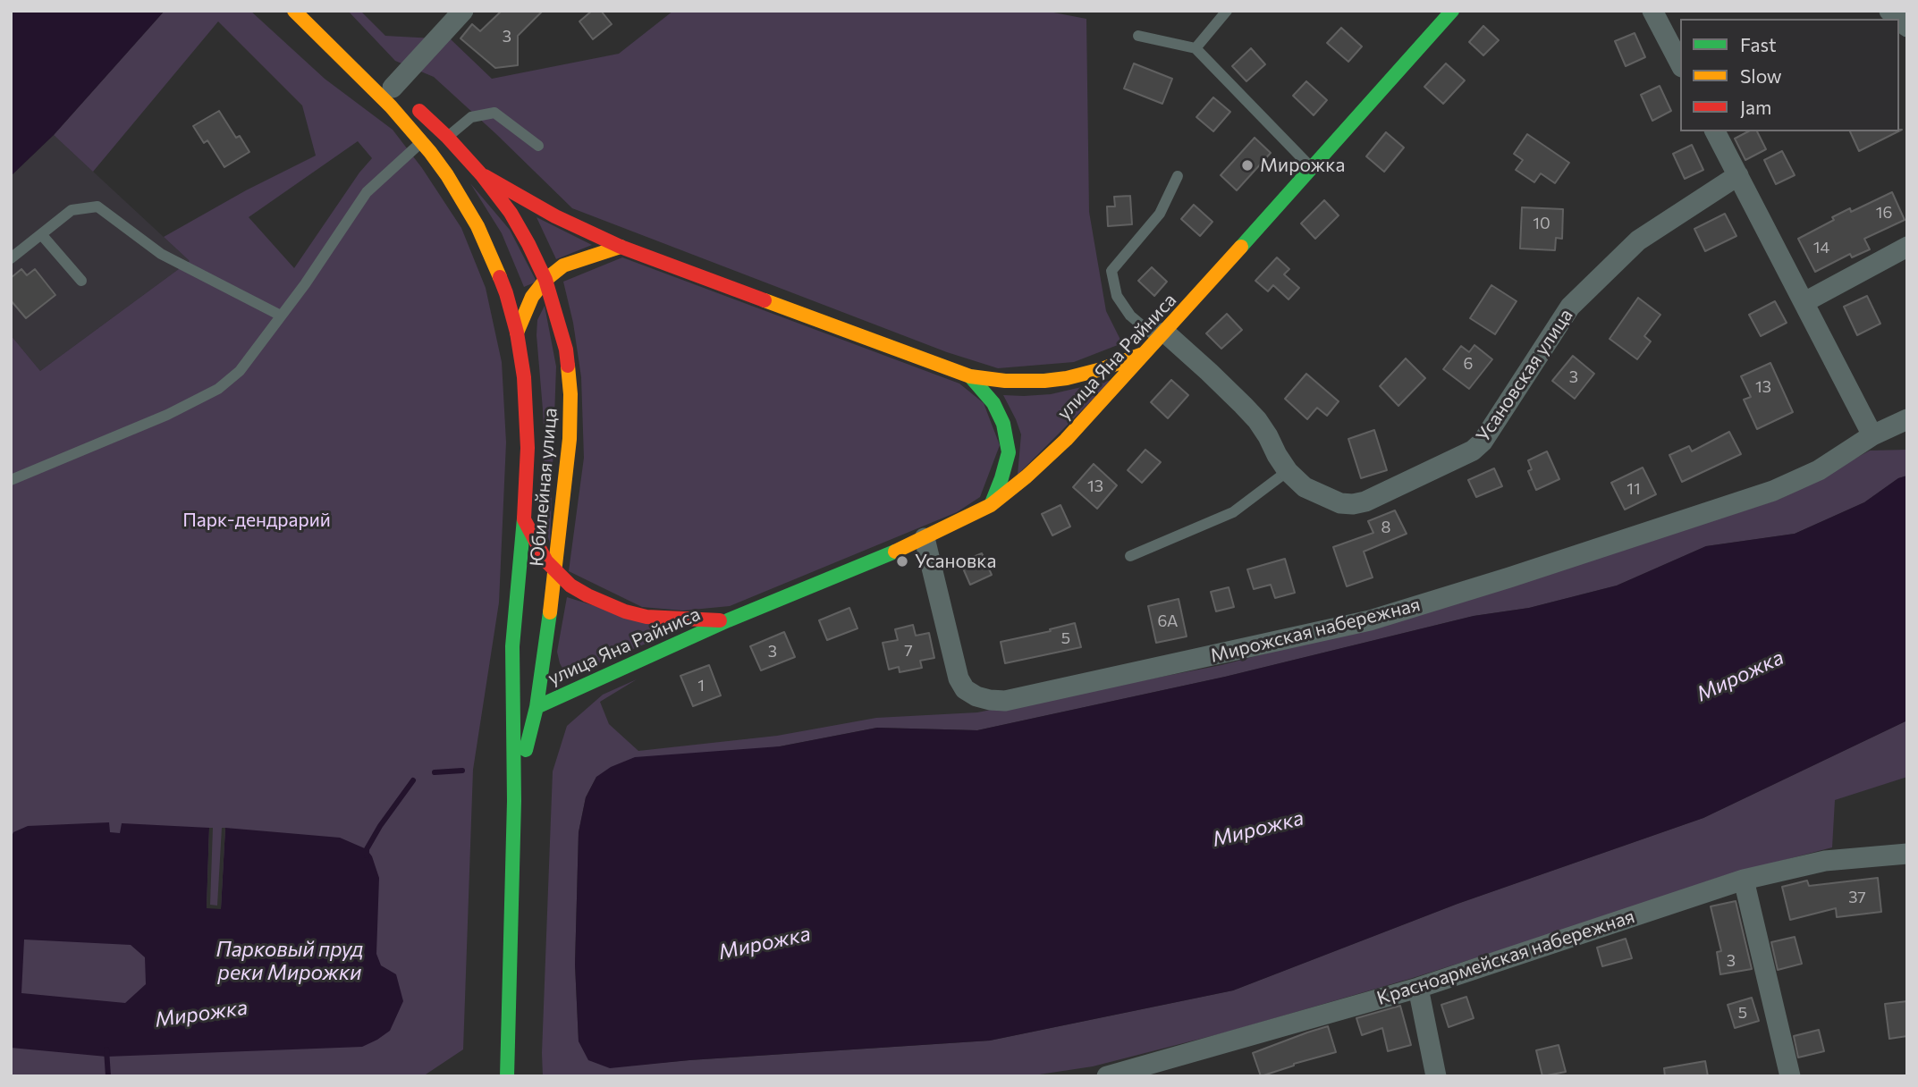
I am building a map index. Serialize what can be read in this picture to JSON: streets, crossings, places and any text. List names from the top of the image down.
{
  "streets": {
    "street": [
      "улица Яна Райниса",
      "Усановская улица",
      "Юбилейная улица",
      "Мирожская набережная",
      "Красноармейская набережная"
    ]
  },
  "crossings": [
    ["улица Яна Райниса", "Усановская улица"],
    ["улица Яна Райниса", "Юбилейная улица"],
    ["улица Яна Райниса", "Мирожская набережная"]
  ],
  "water": ["Мирожка", "Парковый пруд реки Мирожки"],
  "parks": ["Парк-дендрарий"],
  "places": ["Мирожка", "Усановка"],
  "house_numbers": [
    "3",
    "16",
    "10",
    "14",
    "6",
    "3",
    "13",
    "13",
    "11",
    "8",
    "6А",
    "5",
    "7",
    "3",
    "1",
    "37",
    "3",
    "5"
  ],
  "legend": ["Fast", "Slow", "Jam"]
}
